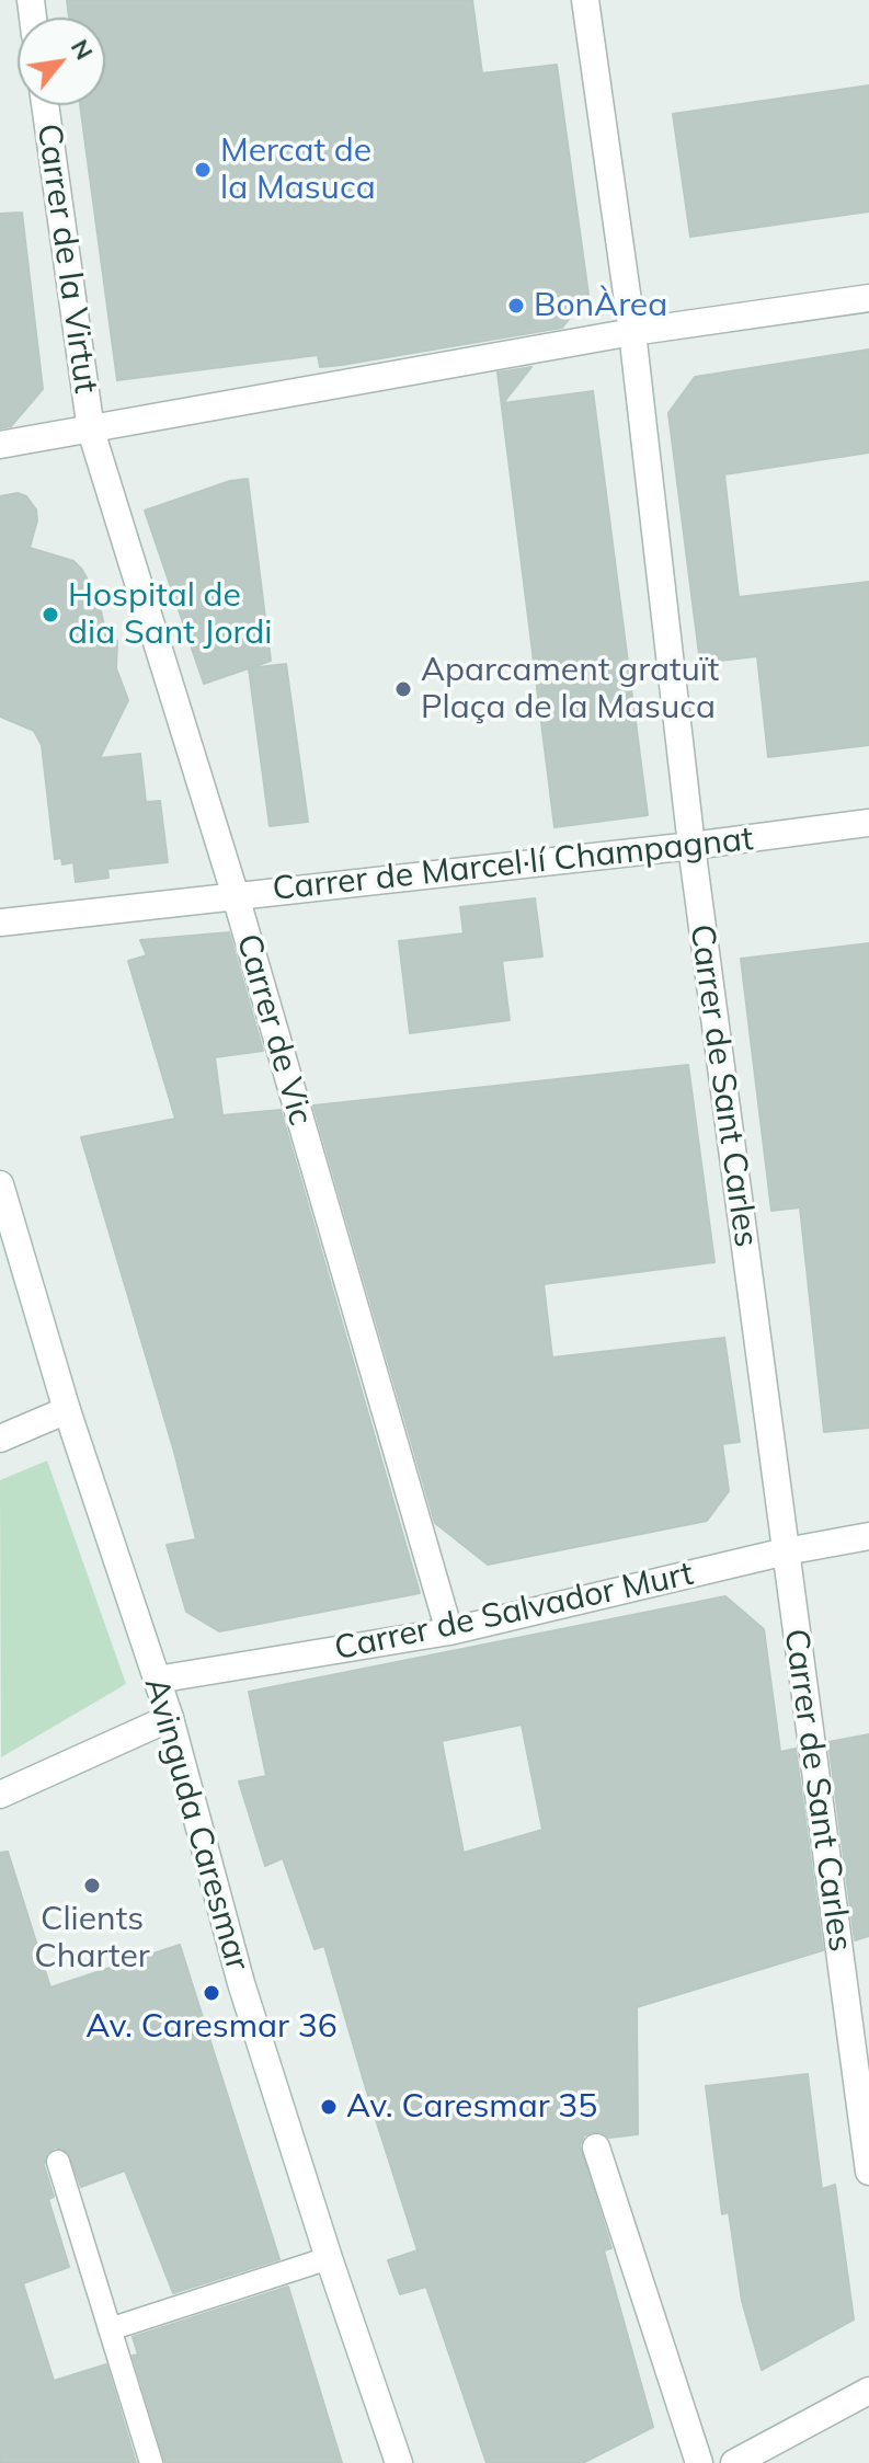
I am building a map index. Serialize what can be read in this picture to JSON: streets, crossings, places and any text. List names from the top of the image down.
{
  "streets": {
    "street": [
      "Carrer de la Virtut",
      "Carrer de Marcel·lí Champagnat",
      "Carrer de Vic",
      "Carrer de Sant Carles",
      "Carrer de Salvador Murt",
      "Avinguda Caresmar"
    ]
  },
  "crossings": [
    ["Carrer de la Virtut", "Carrer de Vic"],
    ["Carrer de Marcel·lí Champagnat", "Carrer de Vic"],
    ["Carrer de Marcel·lí Champagnat", "Carrer de Sant Carles"],
    ["Carrer de Vic", "Carrer de Salvador Murt"],
    ["Carrer de Sant Carles", "Carrer de Salvador Murt"],
    ["Carrer de Salvador Murt", "Avinguda Caresmar"]
  ],
  "places": [
    "Mercat de la Masuca",
    "BonÀrea",
    "Hospital de dia Sant Jordi",
    "Aparcament gratuït Plaça de la Masuca",
    "Clients Charter",
    "Av. Caresmar 36",
    "Av. Caresmar 35"
  ],
  "north": "top right"
}
